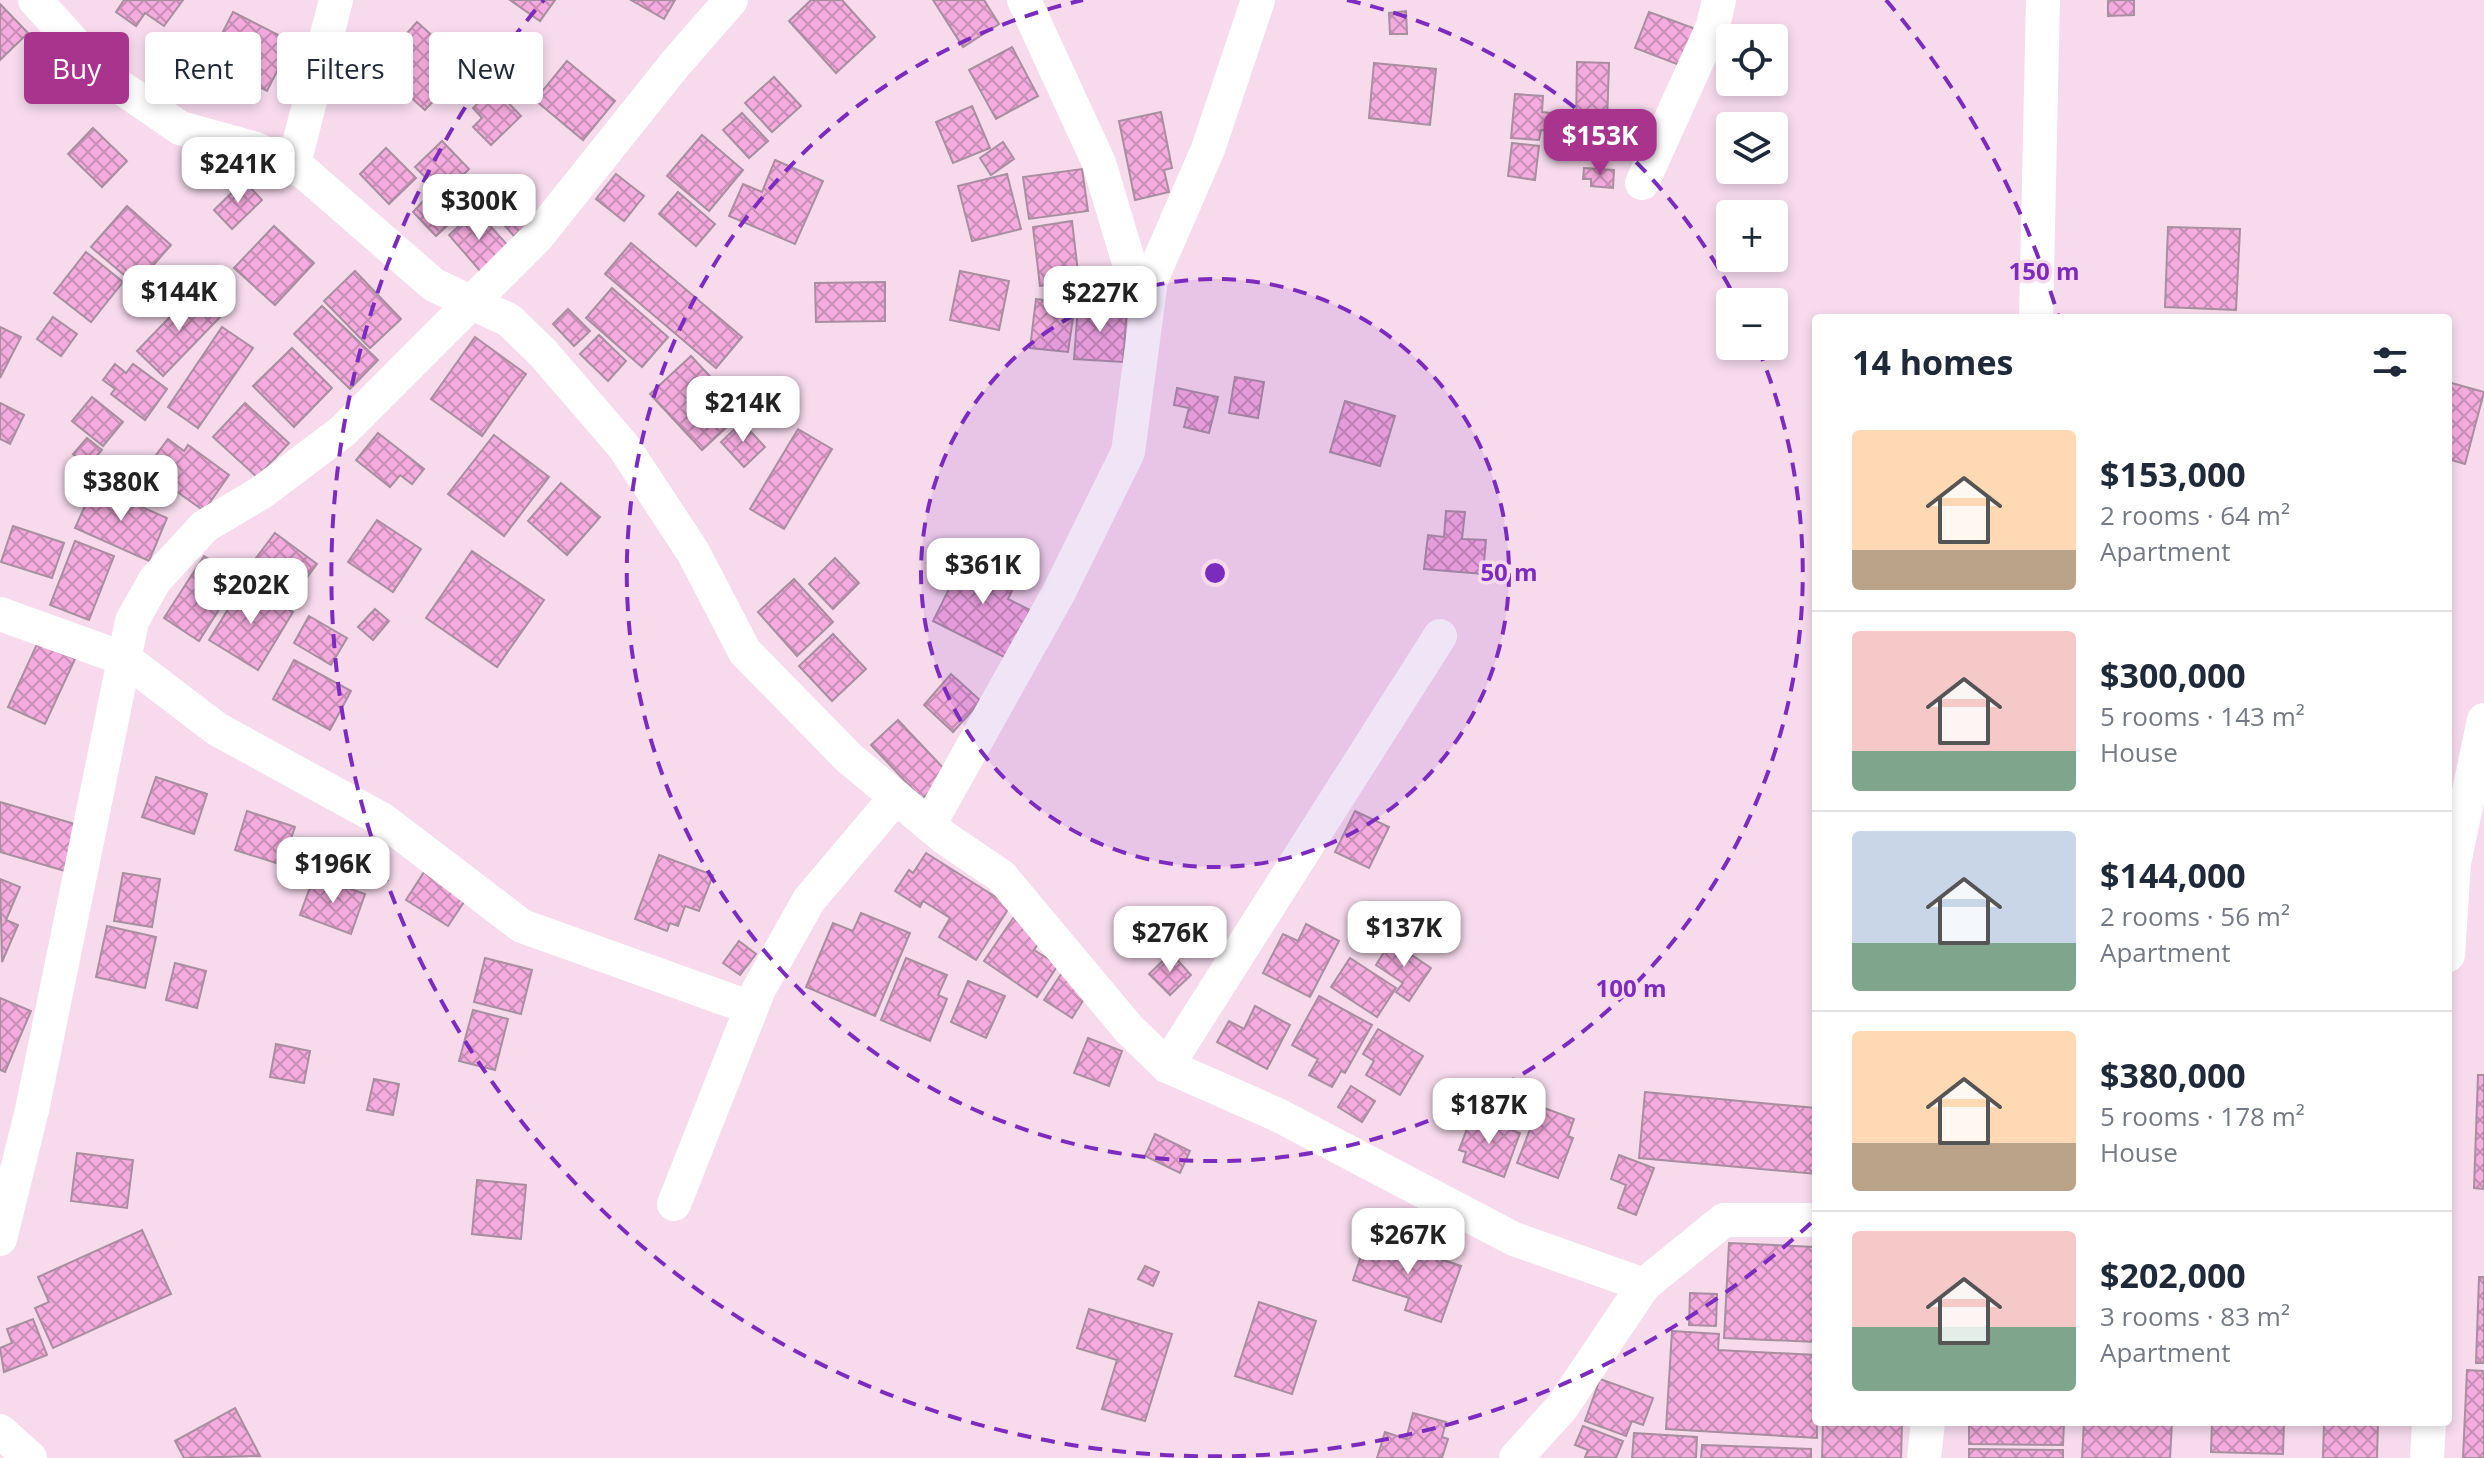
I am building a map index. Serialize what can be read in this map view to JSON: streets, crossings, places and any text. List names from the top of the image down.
{
  "page": {
    "map_buttons": ["+", "−"],
    "chip": [
      "Buy",
      "Rent",
      "Filters",
      "New"
    ],
    "price": [
      "$153K",
      "$241K",
      "$300K",
      "$144K",
      "$227K",
      "$214K",
      "$380K",
      "$361K",
      "$202K",
      "$196K",
      "$137K",
      "$276K",
      "$187K",
      "$267K"
    ],
    "heading": "14 homes",
    "list": [
      {
        "name": "$153,000",
        "note": "2 rooms · 64 m² · Apartment"
      },
      {
        "name": "$300,000",
        "note": "5 rooms · 143 m² · House"
      },
      {
        "name": "$144,000",
        "note": "2 rooms · 56 m² · Apartment"
      },
      {
        "name": "$380,000",
        "note": "5 rooms · 178 m² · House"
      },
      {
        "name": "$202,000",
        "note": "3 rooms · 83 m² · Apartment"
      }
    ]
  },
  "rings": ["150 m", "50 m", "100 m"]
}
